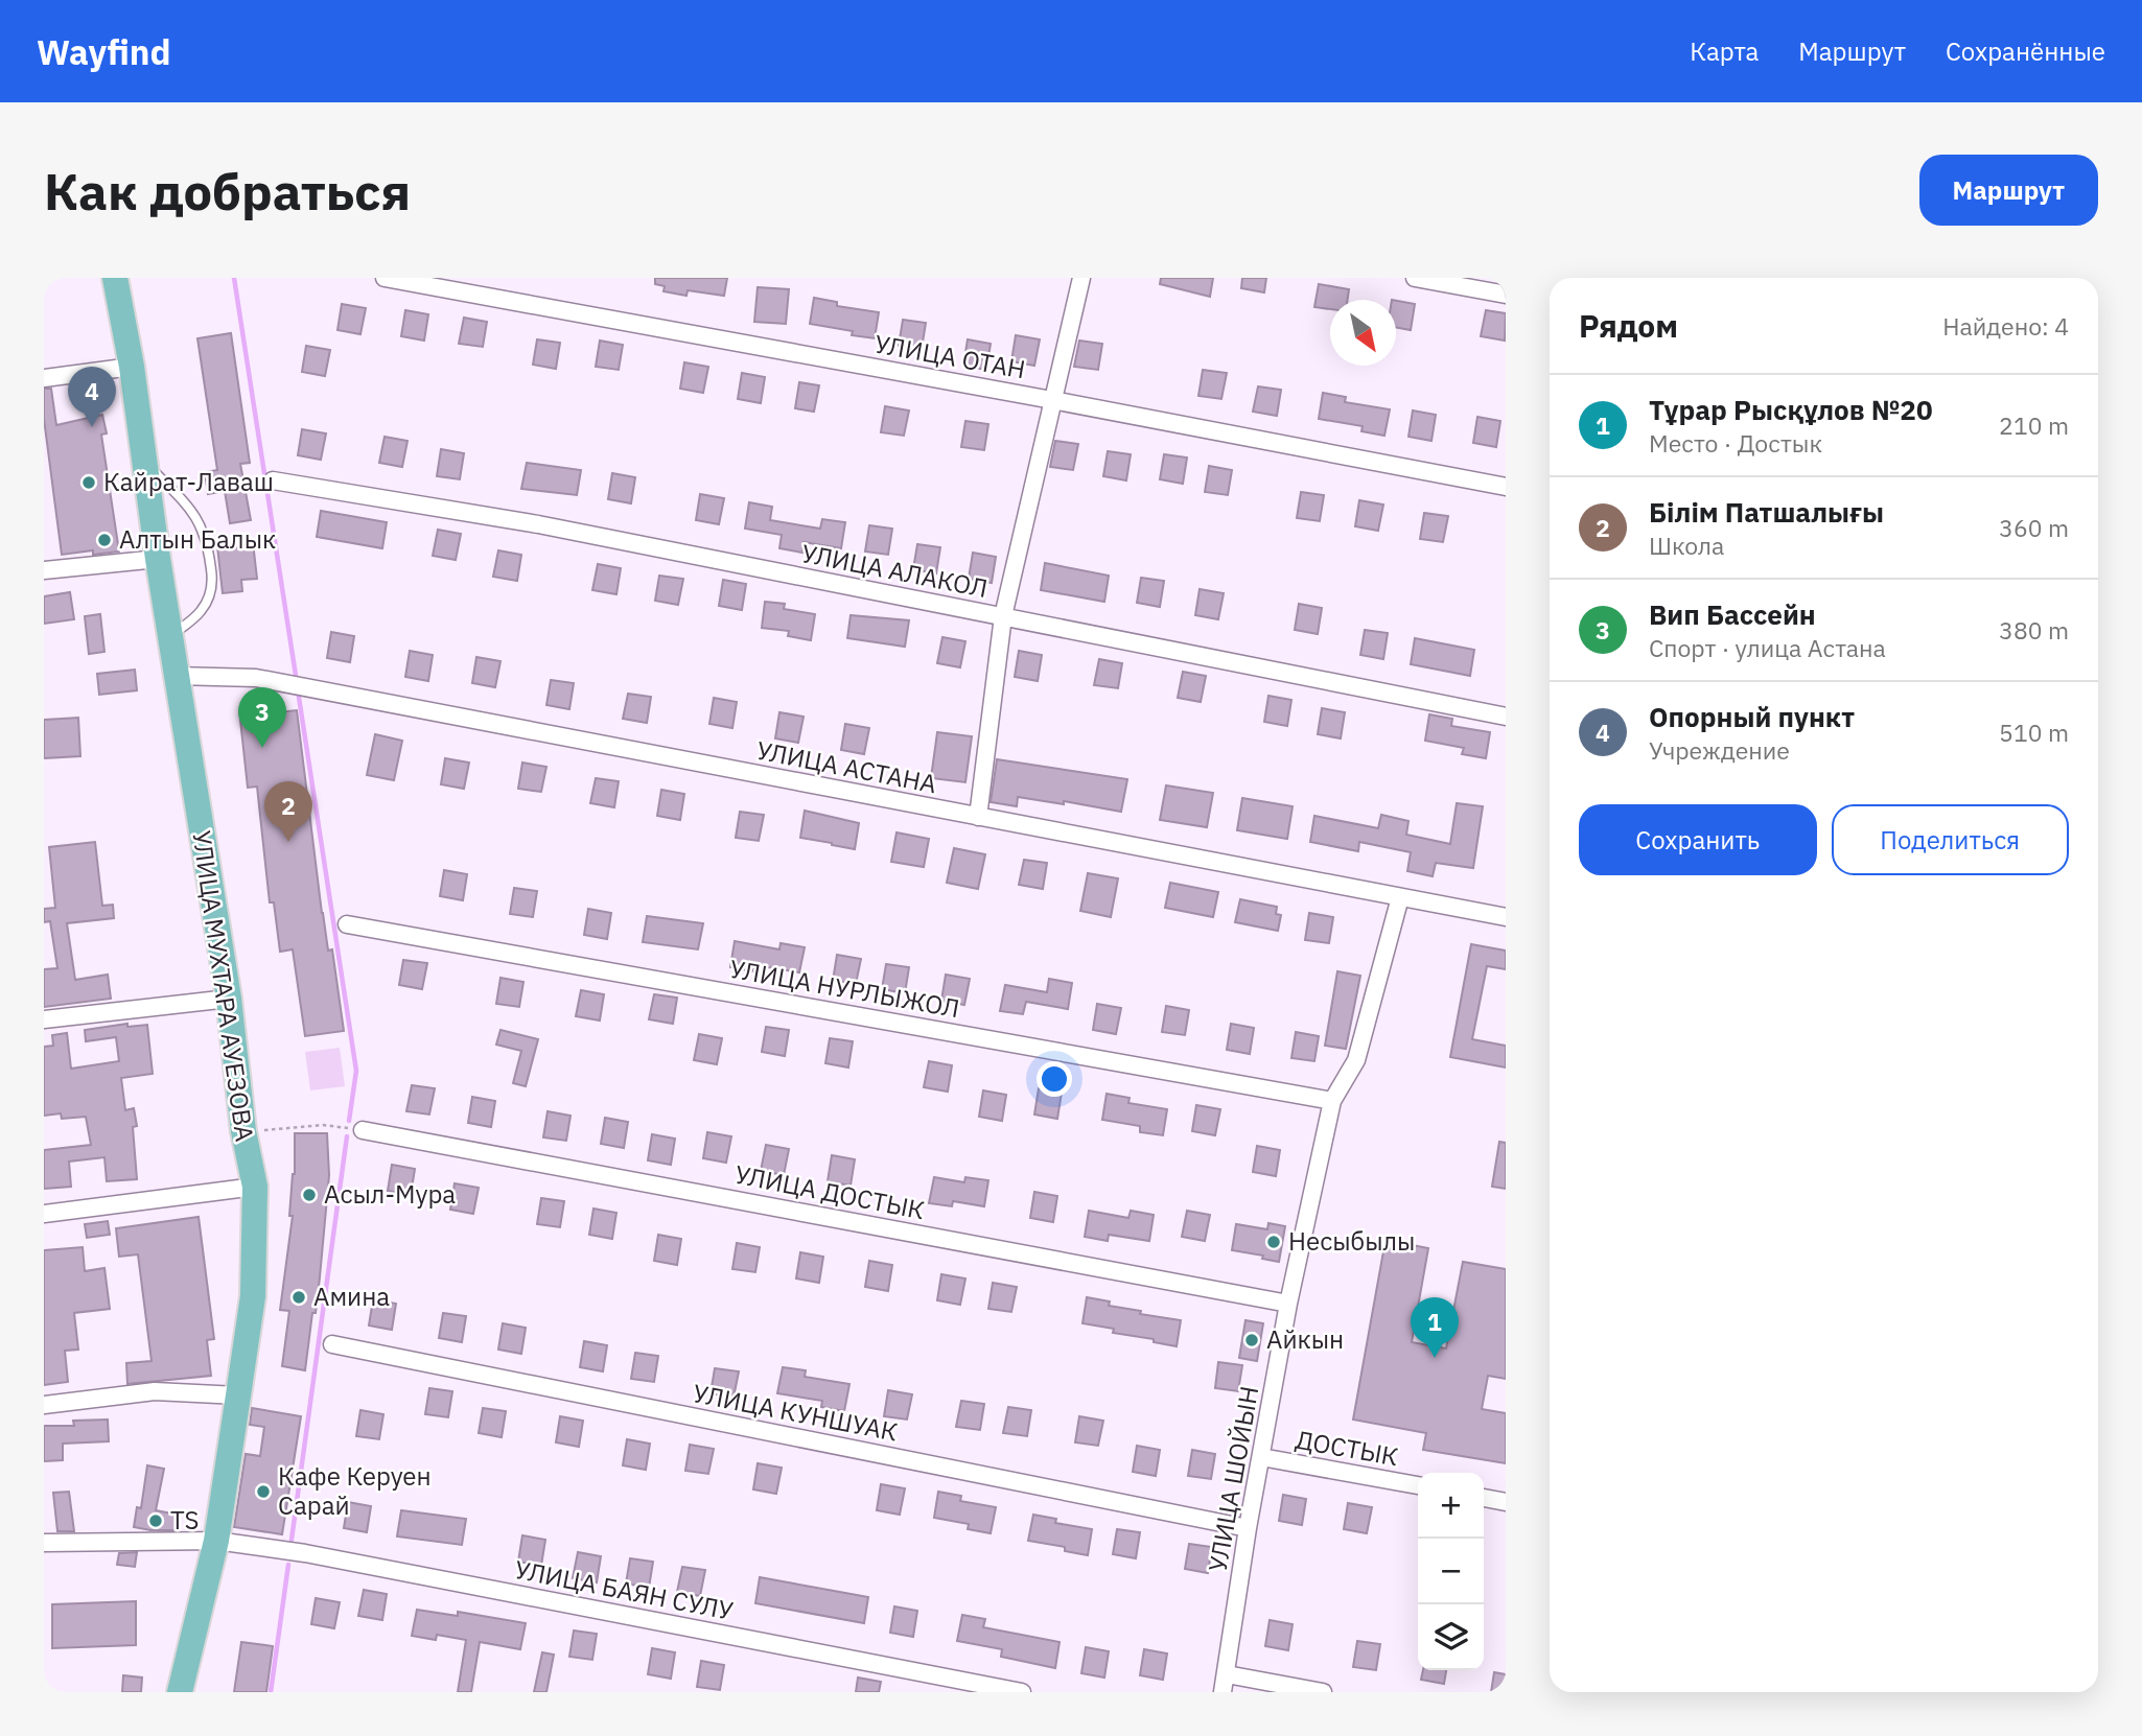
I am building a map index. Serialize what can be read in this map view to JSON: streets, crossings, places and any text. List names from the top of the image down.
{
  "streets": {
    "main road": ["УЛИЦА МУХТАРА АУЕЗОВА"],
    "street": [
      "УЛИЦА ОТАН",
      "УЛИЦА АЛАКОЛ",
      "УЛИЦА АСТАНА",
      "УЛИЦА НУРЛЫЖОЛ",
      "УЛИЦА ДОСТЫК",
      "УЛИЦА КУНШУАК",
      "ДОСТЫК",
      "УЛИЦА ШОЙЫН",
      "УЛИЦА БАЯН СУЛУ"
    ]
  },
  "crossings": [
    ["УЛИЦА АСТАНА", "УЛИЦА МУХТАРА АУЕЗОВА"],
    ["УЛИЦА АСТАНА", "УЛИЦА ШОЙЫН"],
    ["УЛИЦА МУХТАРА АУЕЗОВА", "УЛИЦА БАЯН СУЛУ"],
    ["УЛИЦА НУРЛЫЖОЛ", "УЛИЦА ШОЙЫН"],
    ["УЛИЦА ДОСТЫК", "УЛИЦА ШОЙЫН"],
    ["УЛИЦА КУНШУАК", "УЛИЦА ШОЙЫН"],
    ["ДОСТЫК", "УЛИЦА ШОЙЫН"]
  ],
  "places": [
    "Кайрат-Лаваш",
    "Алтын Балык",
    "Асыл-Мура",
    "Несыбылы",
    "Амина",
    "Айкын",
    "Кафе Керуен Сарай",
    "TS"
  ],
  "north": "bottom right",
  "page": {
    "header": "Wayfind",
    "nav": ["Карта", "Маршрут", "Сохранённые"],
    "buttons": [
      "Маршрут",
      ["Сохранить", "Поделиться"]
    ],
    "title": "Как добраться",
    "heading": ["Рядом", "Найдено: 4"],
    "pins": [
      "4",
      "3",
      "2",
      "1"
    ],
    "list": [
      {
        "mark": "1",
        "name": "Тұрар Рысқұлов №20",
        "note": "Место · Достык",
        "value": "210 m"
      },
      {
        "mark": "2",
        "name": "Білім Патшалығы",
        "note": "Школа",
        "value": "360 m"
      },
      {
        "mark": "3",
        "name": "Вип Бассейн",
        "note": "Спорт · улица Астана",
        "value": "380 m"
      },
      {
        "mark": "4",
        "name": "Опорный пункт",
        "note": "Учреждение",
        "value": "510 m"
      }
    ],
    "map_buttons": ["+", "−"]
  }
}
